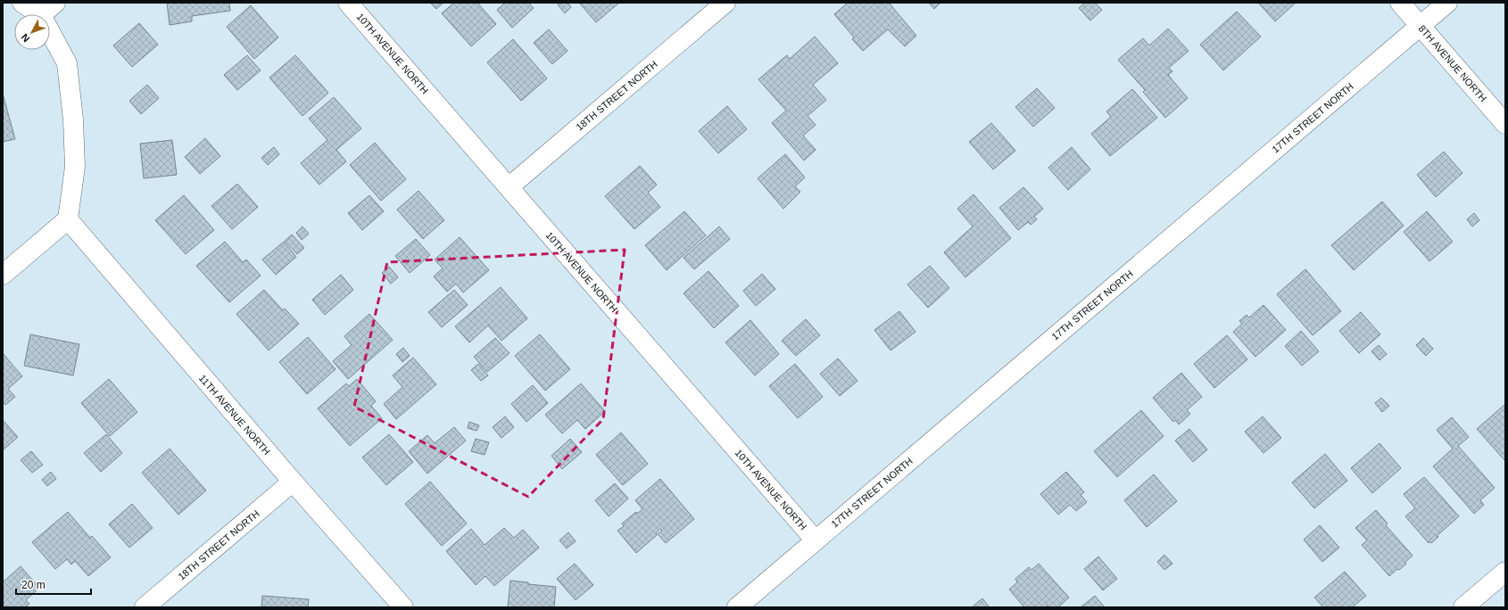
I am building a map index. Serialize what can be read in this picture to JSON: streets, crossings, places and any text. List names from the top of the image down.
{
  "streets": {
    "street": [
      "10TH AVENUE NORTH",
      "8TH AVENUE NORTH",
      "18TH STREET NORTH",
      "17TH STREET NORTH",
      "11TH AVENUE NORTH"
    ]
  },
  "crossings": [
    ["10TH AVENUE NORTH", "18TH STREET NORTH"],
    ["10TH AVENUE NORTH", "17TH STREET NORTH"],
    ["8TH AVENUE NORTH", "17TH STREET NORTH"],
    ["18TH STREET NORTH", "11TH AVENUE NORTH"]
  ],
  "scale_bar": "20 m",
  "north": "bottom left"
}
